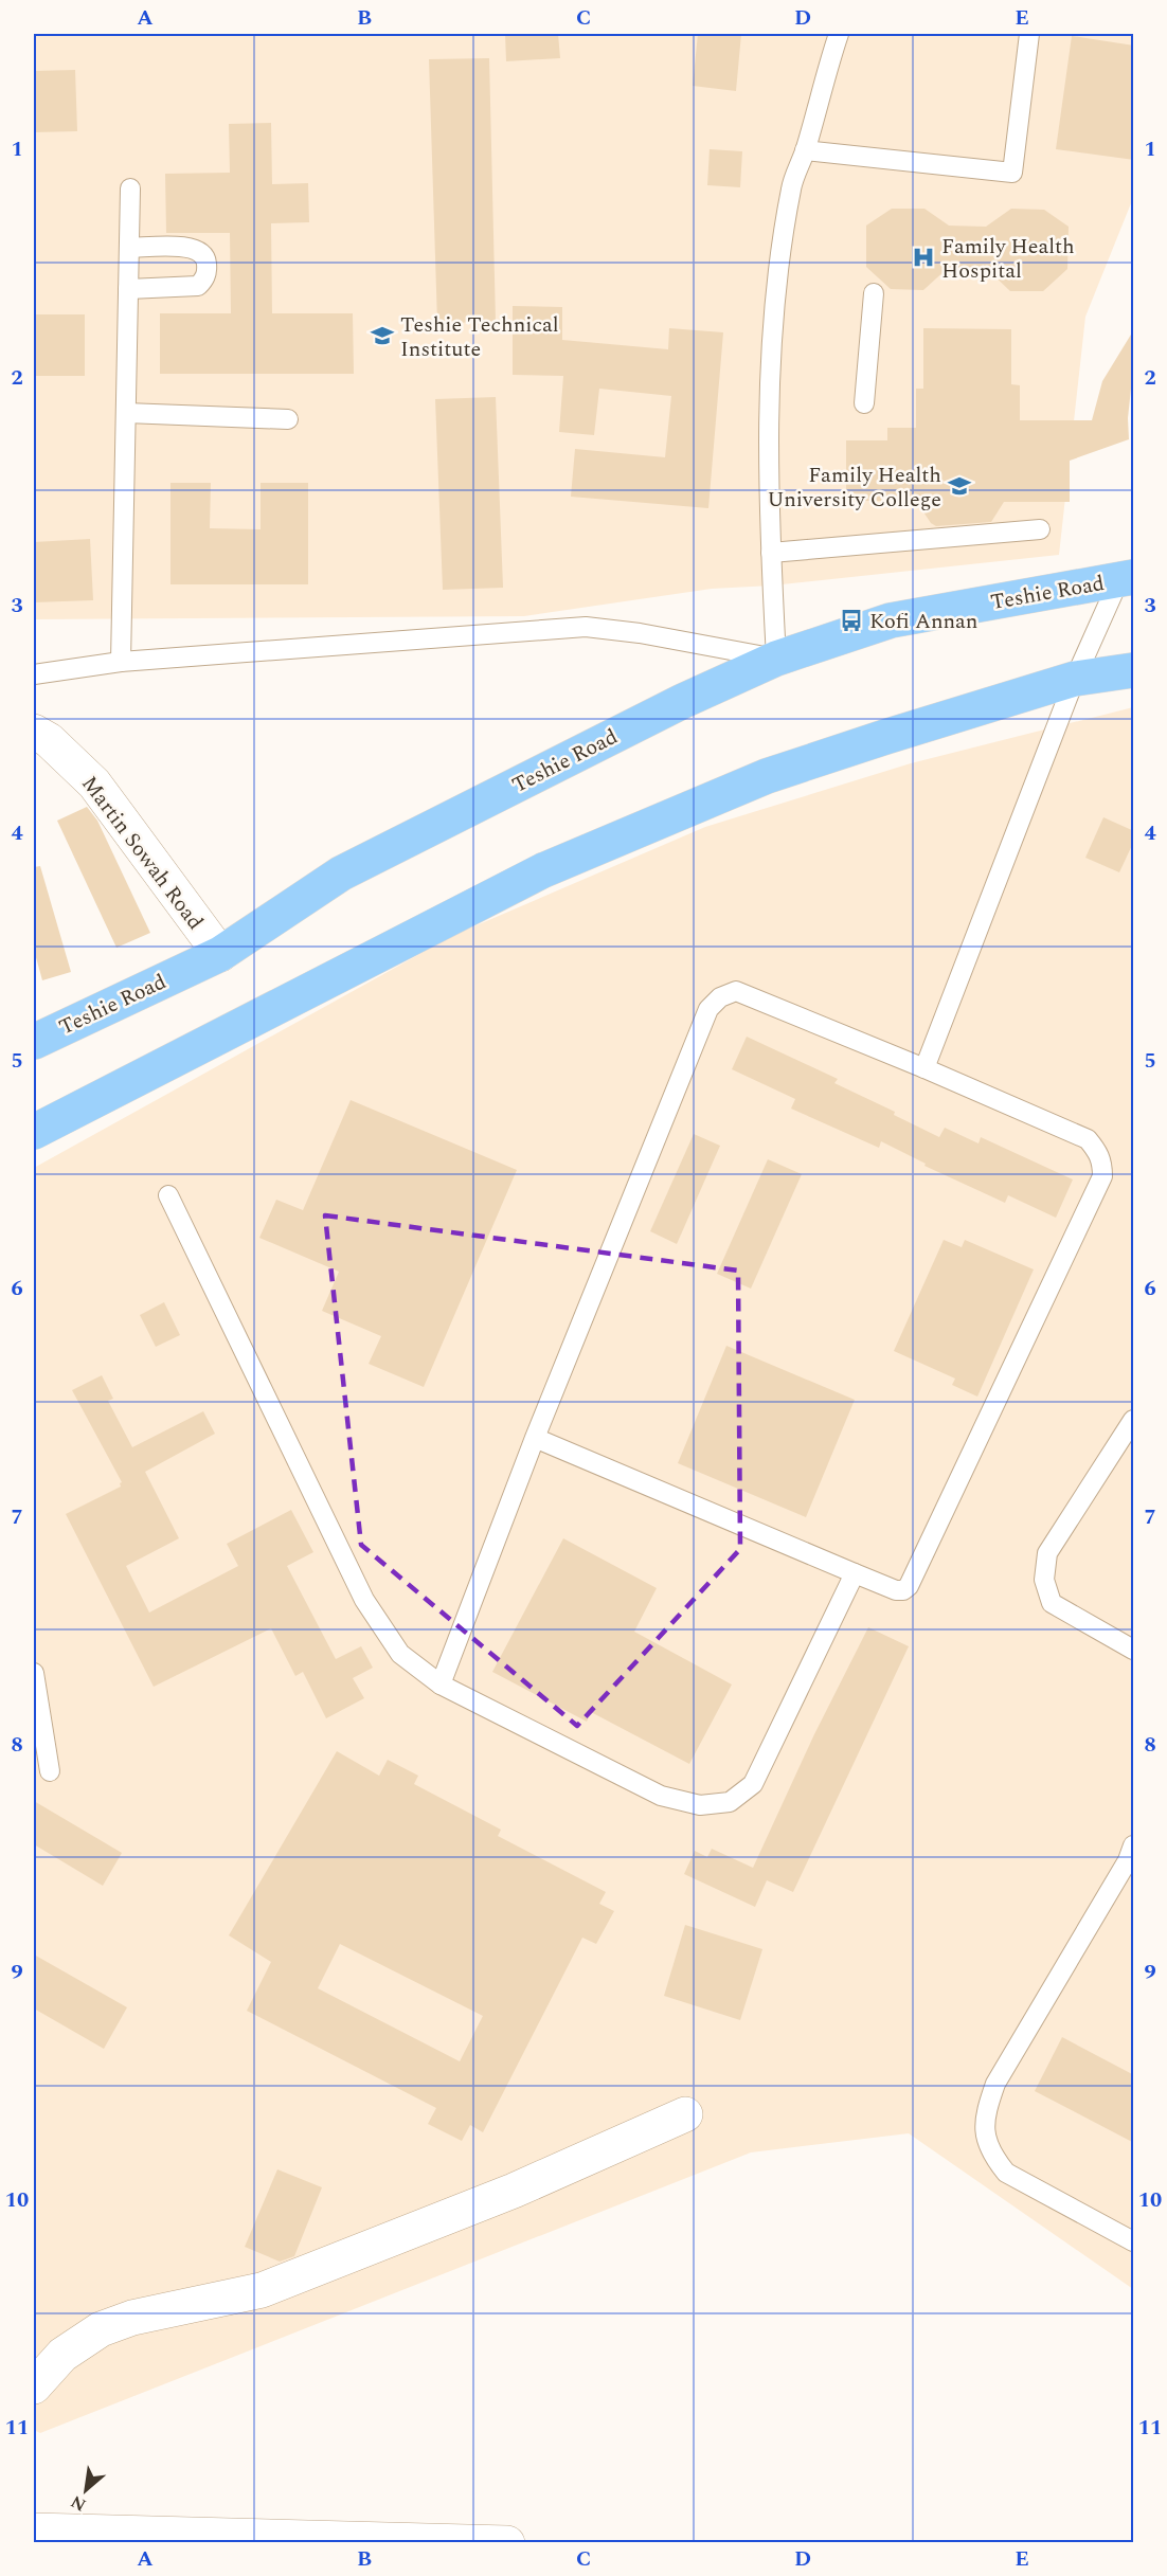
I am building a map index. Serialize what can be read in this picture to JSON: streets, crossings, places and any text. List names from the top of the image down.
{
  "streets": {
    "main road": ["Teshie Road"],
    "street": ["Martin Sowah Road"]
  },
  "crossings": [
    ["Teshie Road", "Martin Sowah Road"]
  ],
  "places": {
    "hospital": ["Family Health Hospital"],
    "school or university": ["Teshie Technical Institute", "Family Health University College"],
    "bus stop": ["Kofi Annan"]
  },
  "north": "bottom left",
  "grid": {
    "columns": [
      "A",
      "B",
      "C",
      "D",
      "E"
    ],
    "rows": [
      "1",
      "2",
      "3",
      "4",
      "5",
      "6",
      "7",
      "8",
      "9",
      "10",
      "11"
    ]
  }
}
